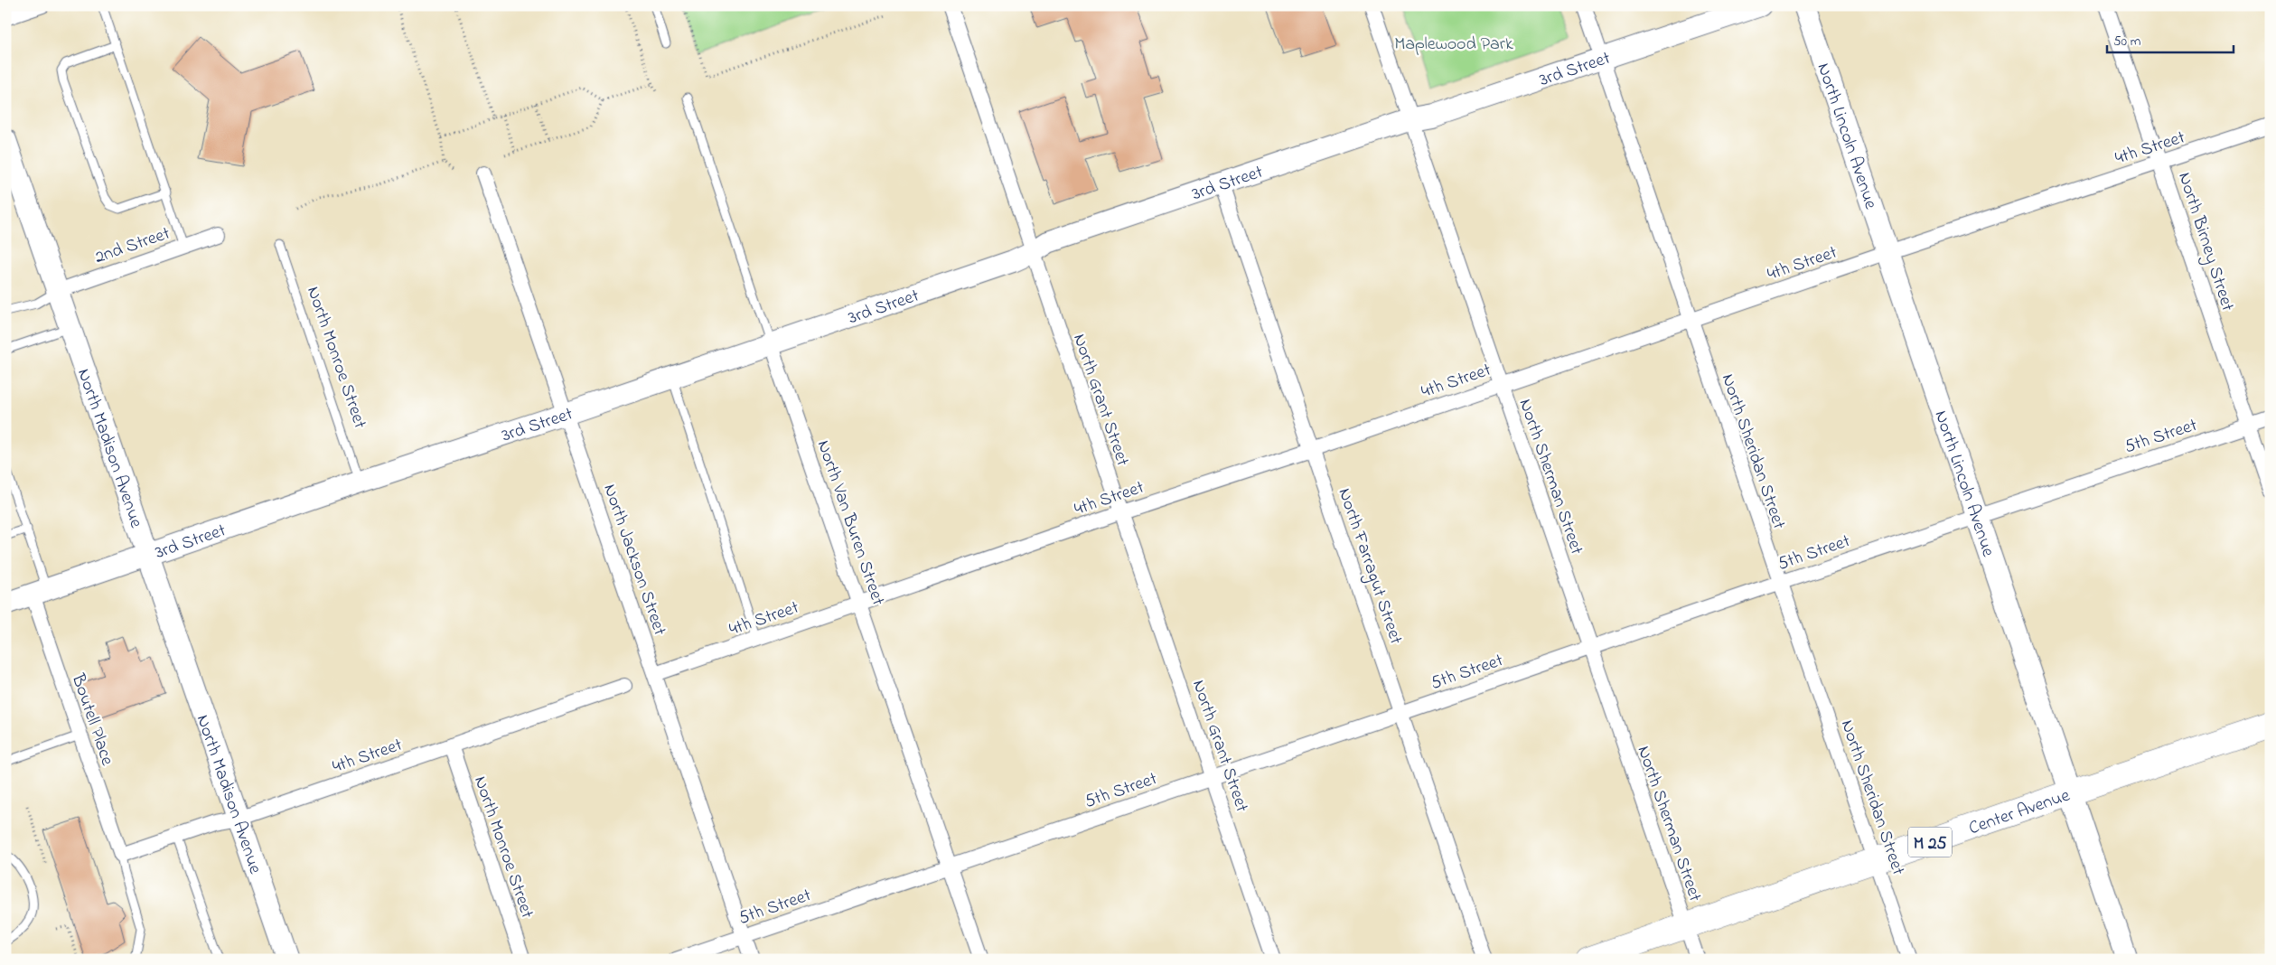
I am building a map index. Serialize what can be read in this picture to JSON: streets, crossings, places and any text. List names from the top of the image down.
{
  "streets": {
    "highway": ["Center Avenue", "M 25"],
    "street": [
      "3rd Street",
      "North Lincoln Avenue",
      "4th Street",
      "North Birney Street",
      "2nd Street",
      "North Monroe Street",
      "North Grant Street",
      "5th Street",
      "North Madison Avenue",
      "North Sheridan Street",
      "North Sherman Street",
      "North Van Buren Street",
      "North Jackson Street",
      "North Farragut Street",
      "Boutell Place"
    ]
  },
  "crossings": [
    ["3rd Street", "North Monroe Street"],
    ["3rd Street", "North Grant Street"],
    ["3rd Street", "North Madison Avenue"],
    ["3rd Street", "North Sheridan Street"],
    ["3rd Street", "North Sherman Street"],
    ["3rd Street", "North Van Buren Street"],
    ["3rd Street", "North Jackson Street"],
    ["3rd Street", "North Farragut Street"],
    ["3rd Street", "Boutell Place"],
    ["North Lincoln Avenue", "4th Street"],
    ["North Lincoln Avenue", "5th Street"],
    ["North Lincoln Avenue", "Center Avenue"],
    ["4th Street", "North Birney Street"],
    ["4th Street", "North Monroe Street"],
    ["4th Street", "North Grant Street"],
    ["4th Street", "North Madison Avenue"],
    ["4th Street", "North Sheridan Street"],
    ["4th Street", "North Sherman Street"],
    ["4th Street", "North Van Buren Street"],
    ["4th Street", "North Jackson Street"],
    ["4th Street", "North Farragut Street"],
    ["4th Street", "Boutell Place"],
    ["North Birney Street", "5th Street"],
    ["2nd Street", "North Madison Avenue"],
    ["North Grant Street", "5th Street"],
    ["5th Street", "North Sheridan Street"],
    ["5th Street", "North Sherman Street"],
    ["5th Street", "North Van Buren Street"],
    ["5th Street", "North Jackson Street"],
    ["5th Street", "North Farragut Street"],
    ["North Sheridan Street", "Center Avenue"],
    ["North Sherman Street", "Center Avenue"]
  ],
  "parks": ["Maplewood Park"],
  "scale_bar": "50 m"
}
